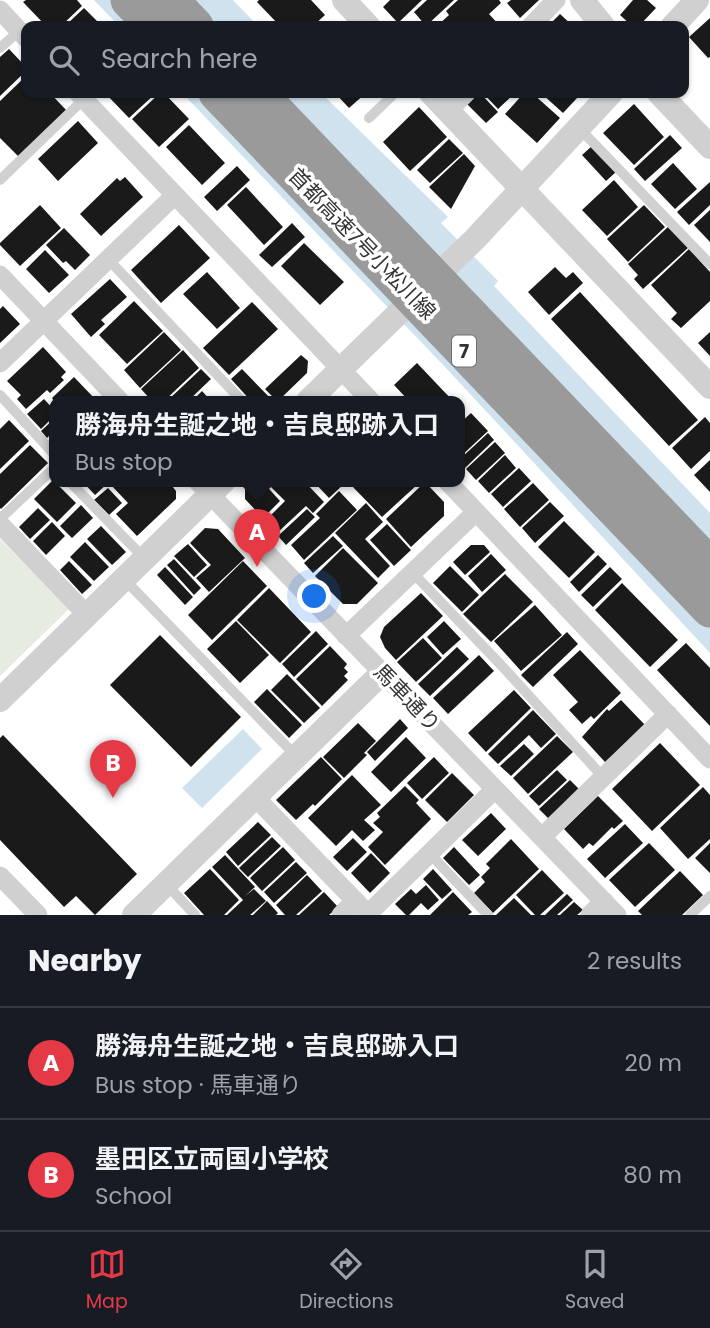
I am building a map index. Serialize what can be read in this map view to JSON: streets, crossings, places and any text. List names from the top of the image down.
{
  "streets": {
    "highway": ["首都高速7号小松川線", "7"],
    "street": ["馬車通り"]
  },
  "page": {
    "search": "Search here",
    "popup": ["勝海舟生誕之地・吉良邸跡入口", "Bus stop"],
    "pins": ["A", "B"],
    "heading": ["Nearby", "2 results"],
    "list": [
      {
        "mark": "A",
        "name": "勝海舟生誕之地・吉良邸跡入口",
        "note": "Bus stop · 馬車通り",
        "value": "20 m"
      },
      {
        "mark": "B",
        "name": "墨田区立両国小学校",
        "note": "School",
        "value": "80 m"
      }
    ],
    "nav": ["Map", "Directions", "Saved"]
  }
}
